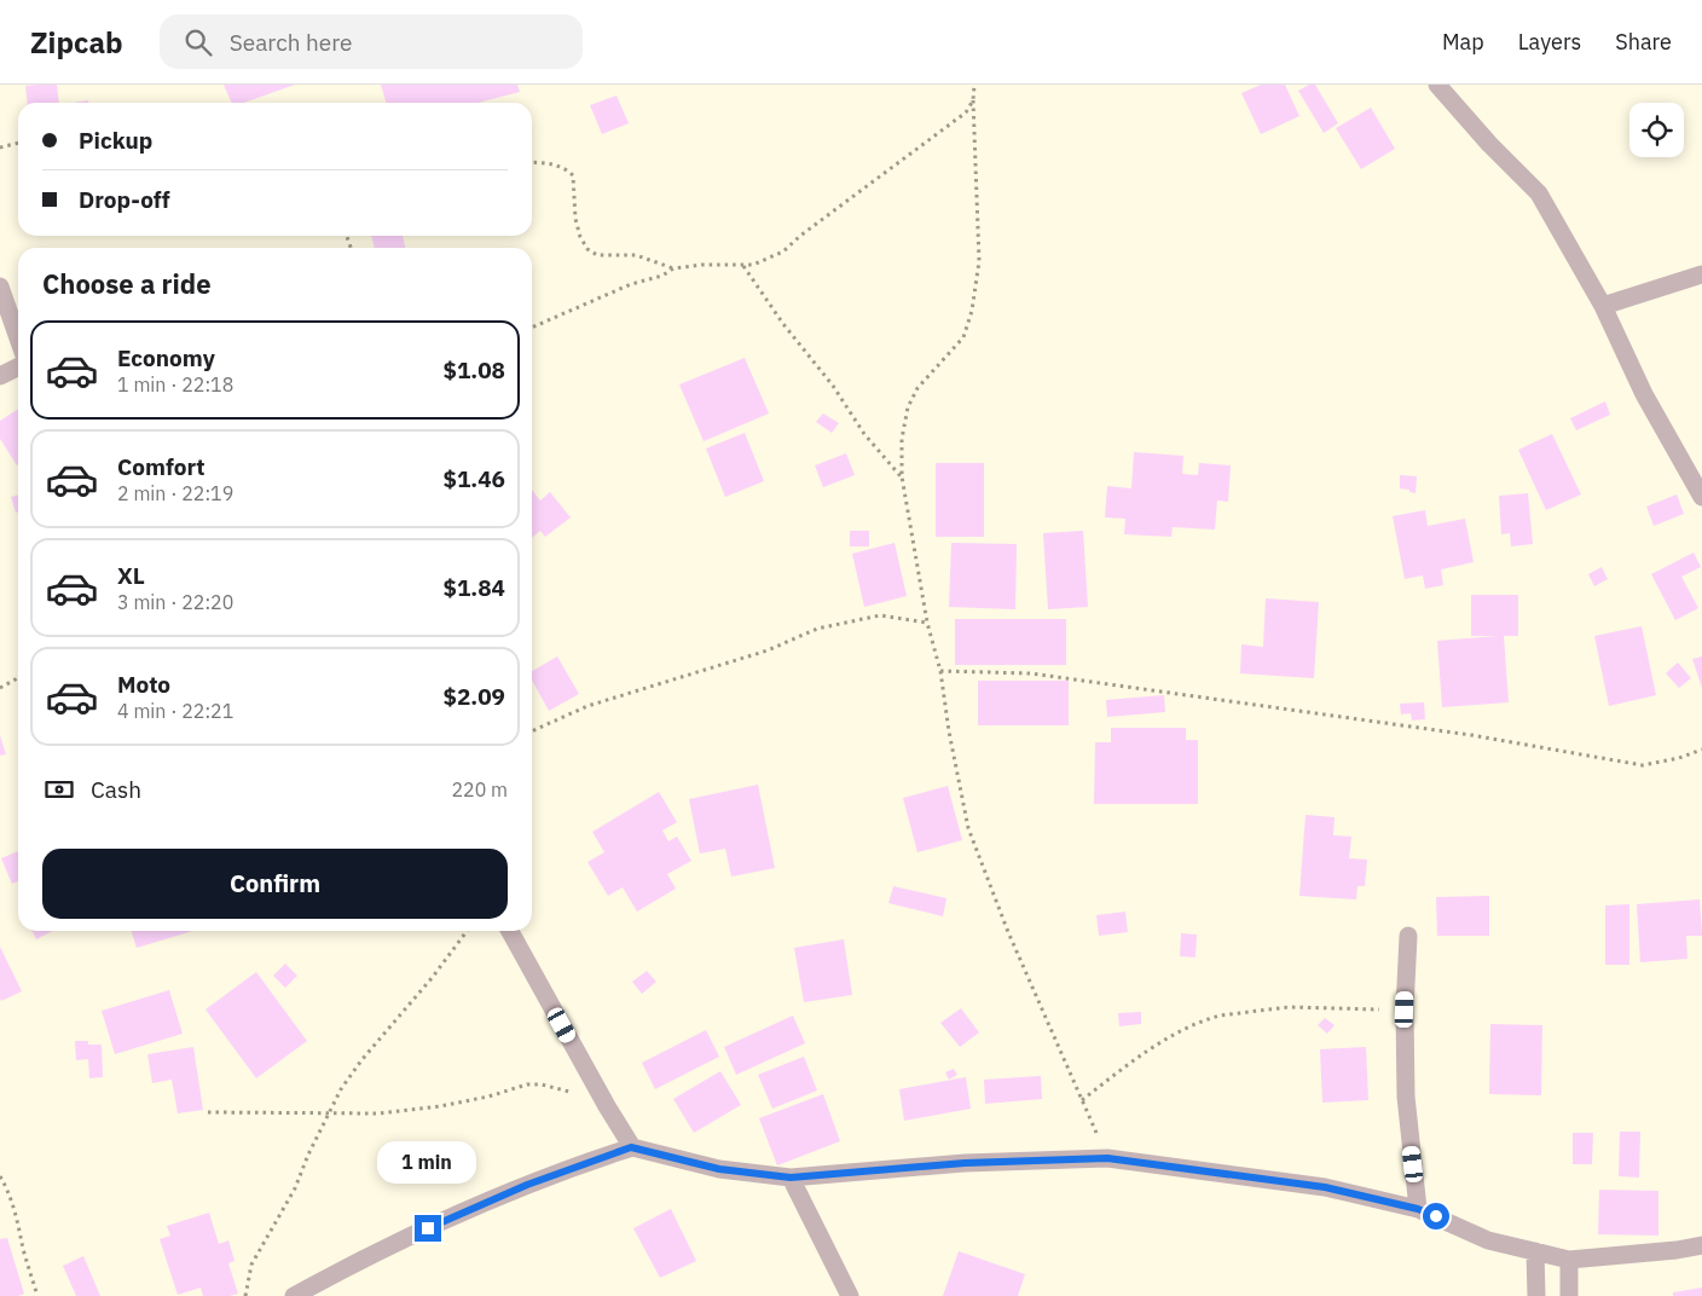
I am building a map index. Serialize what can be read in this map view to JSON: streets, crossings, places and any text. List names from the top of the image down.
{
  "page": {
    "header": "Zipcab",
    "search": "Search here",
    "nav": ["Map", "Layers", "Share"],
    "banner": ["Pickup", "Drop-off"],
    "heading": "Choose a ride",
    "list": [
      {
        "name": "Economy",
        "note": "1 min · 22:18",
        "value": "$1.08"
      },
      {
        "name": "Comfort",
        "note": "2 min · 22:19",
        "value": "$1.46"
      },
      {
        "name": "XL",
        "note": "3 min · 22:20",
        "value": "$1.84"
      },
      {
        "name": "Moto",
        "note": "4 min · 22:21",
        "value": "$2.09"
      }
    ],
    "pay": ["Cash", "220 m"],
    "buttons": "Confirm",
    "bubble": "1 min"
  }
}
